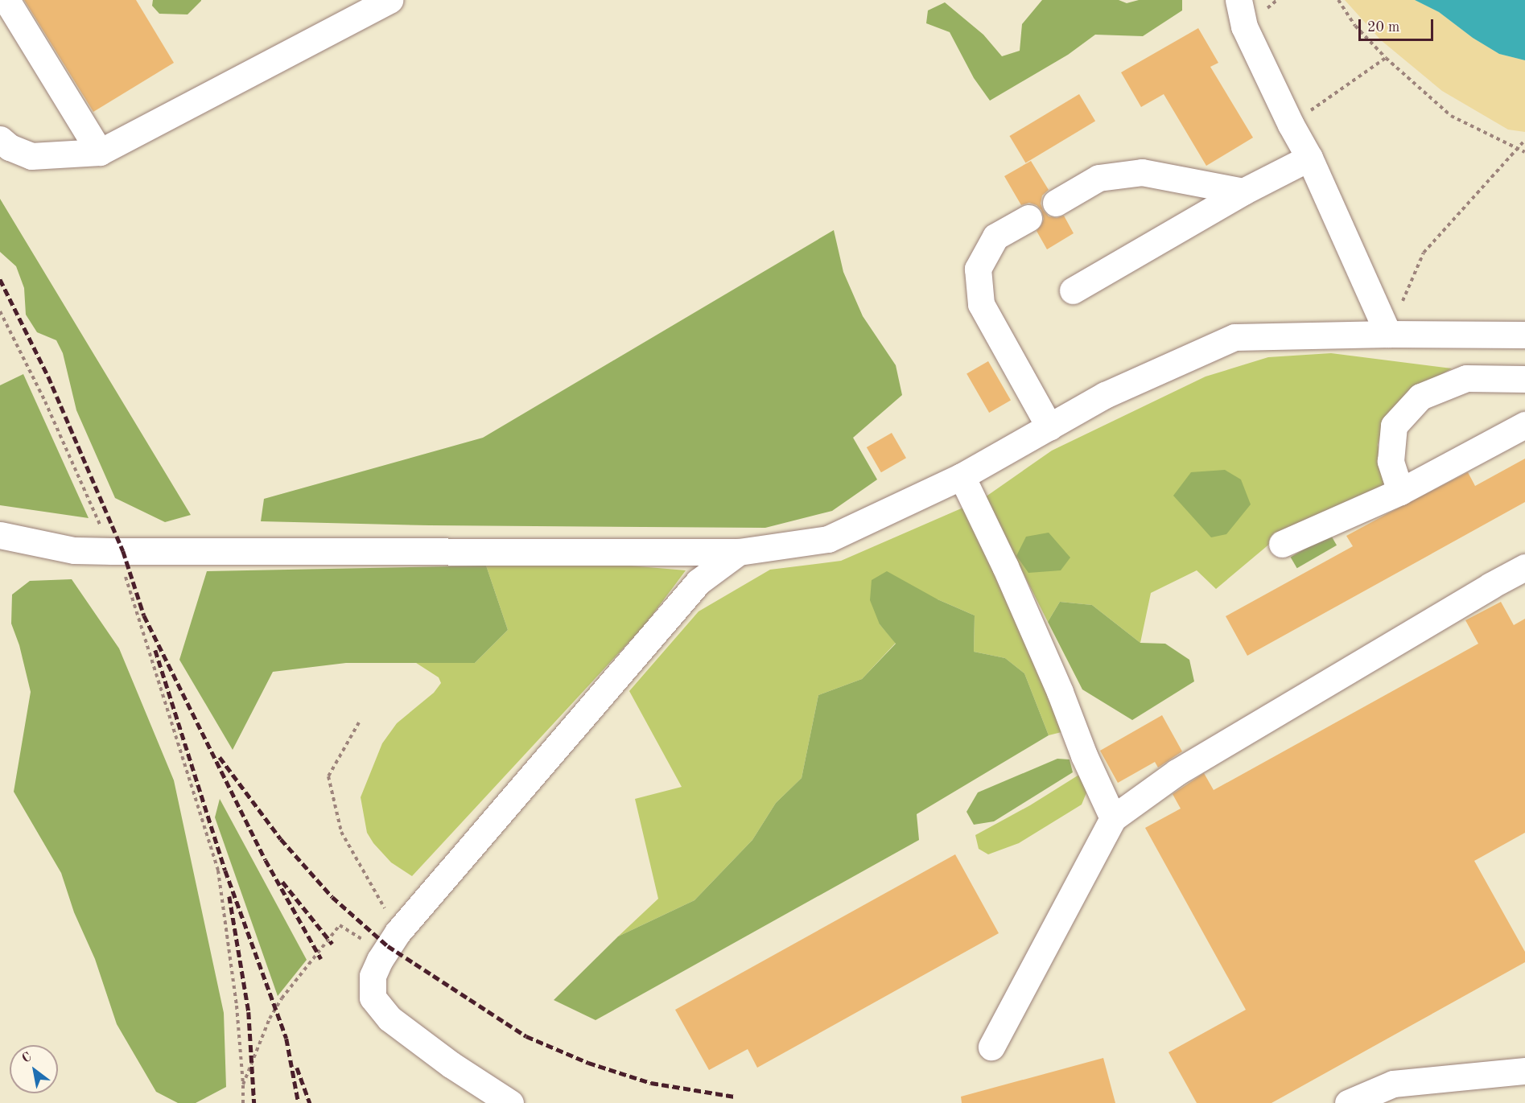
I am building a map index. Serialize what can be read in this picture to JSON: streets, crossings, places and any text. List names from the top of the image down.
{
  "scale_bar": "20 m",
  "north": "top left"
}
